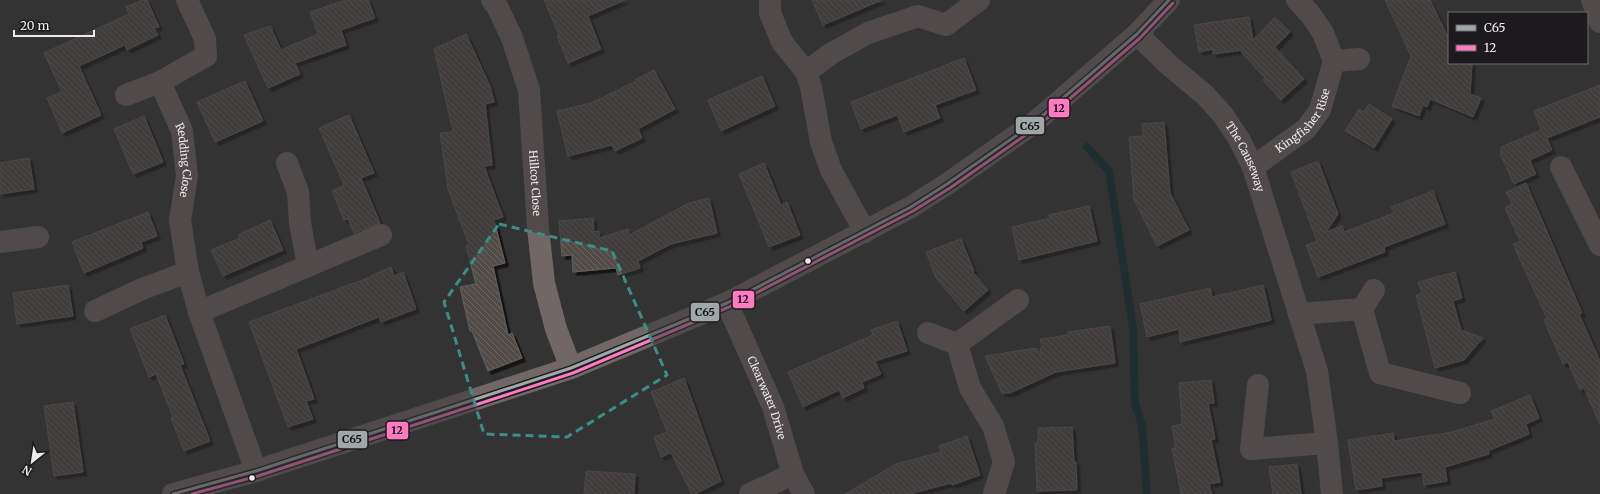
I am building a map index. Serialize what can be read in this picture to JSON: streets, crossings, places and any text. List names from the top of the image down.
{
  "streets": {
    "street": [
      "Kingfisher Rise",
      "The Causeway",
      "Redding Close",
      "Hillcot Close",
      "Clearwater Drive"
    ]
  },
  "crossings": [
    ["Kingfisher Rise", "The Causeway"]
  ],
  "lines": ["transit line C65", "transit line 12"],
  "legend": ["C65", "12"],
  "scale_bar": "20 m",
  "north": "bottom left"
}
